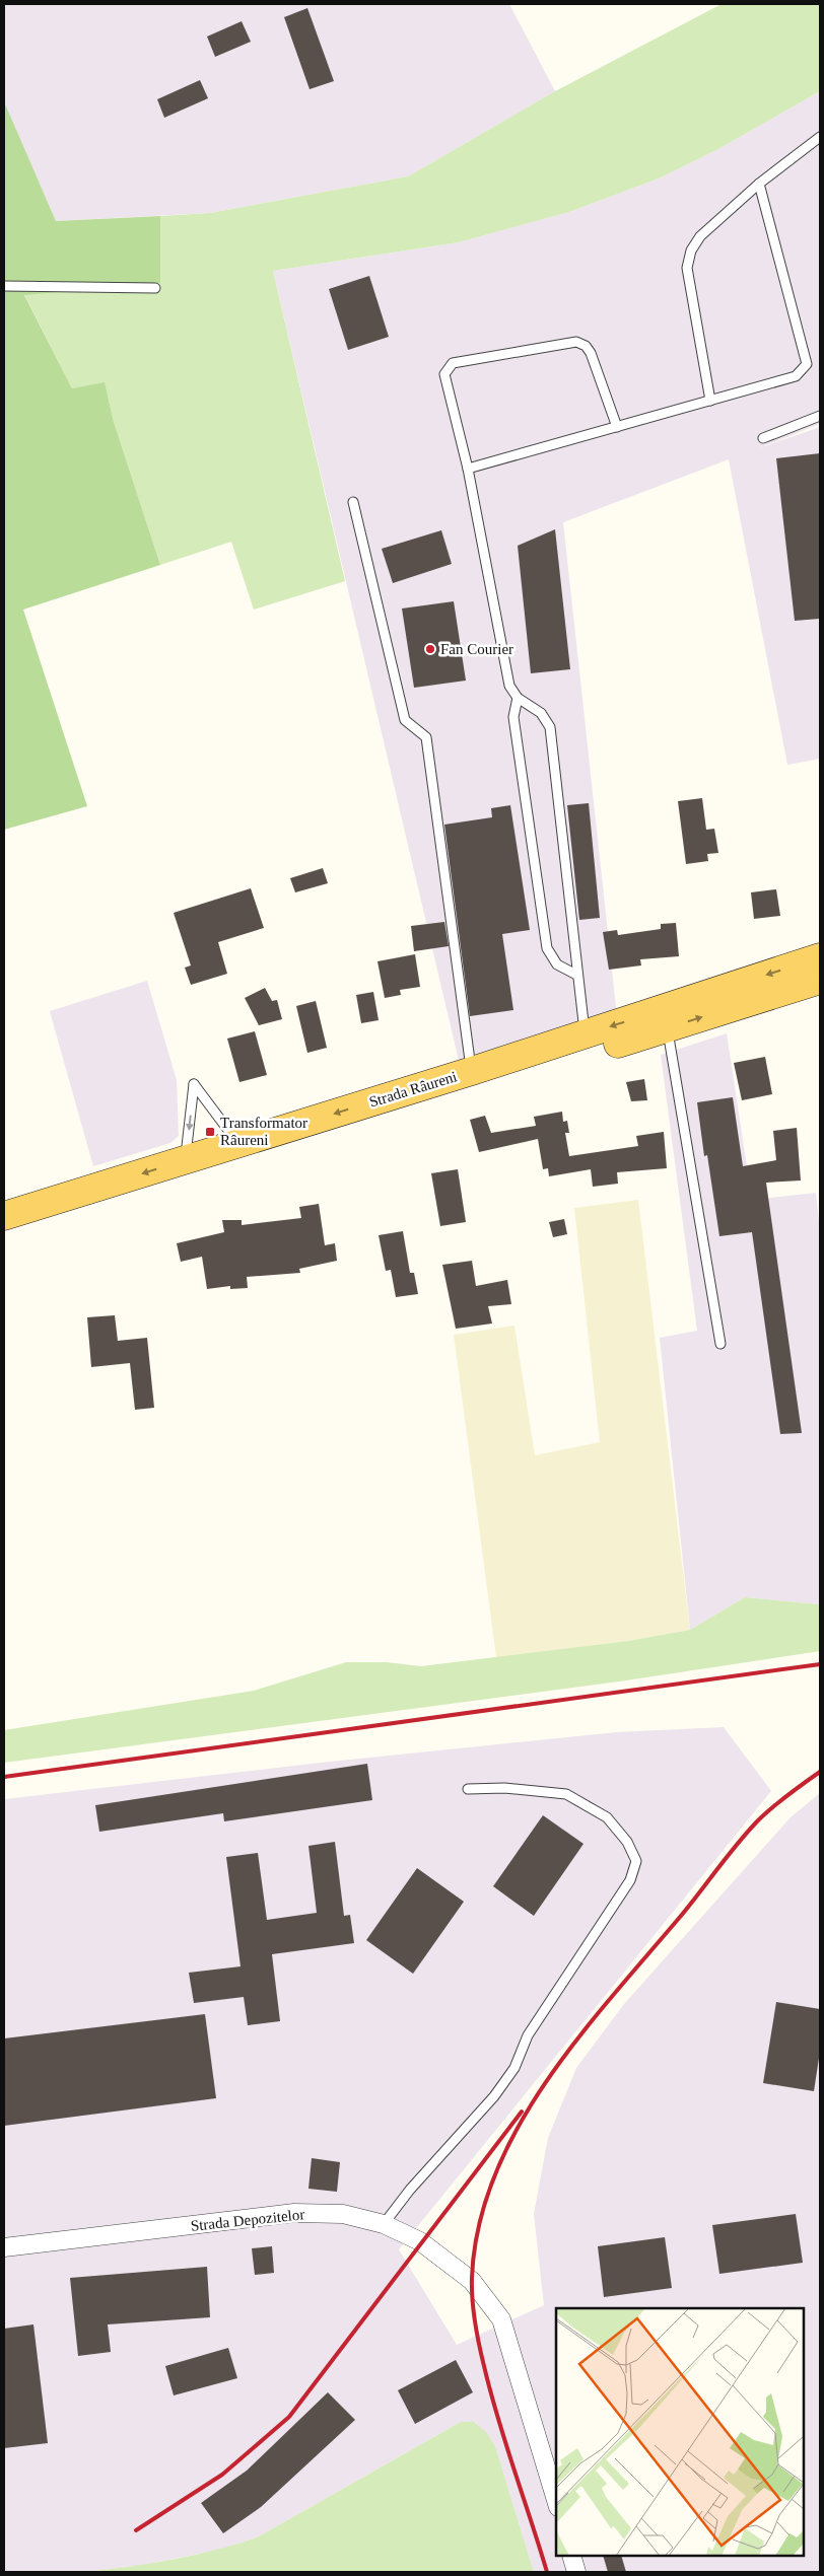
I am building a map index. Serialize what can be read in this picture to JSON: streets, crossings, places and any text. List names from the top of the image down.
{
  "streets": {
    "main road": ["Strada Râureni"],
    "street": ["Strada Depozitelor"]
  },
  "places": {
    "other": ["Fan Courier"],
    "transit": ["Transformator Râureni"]
  }
}
